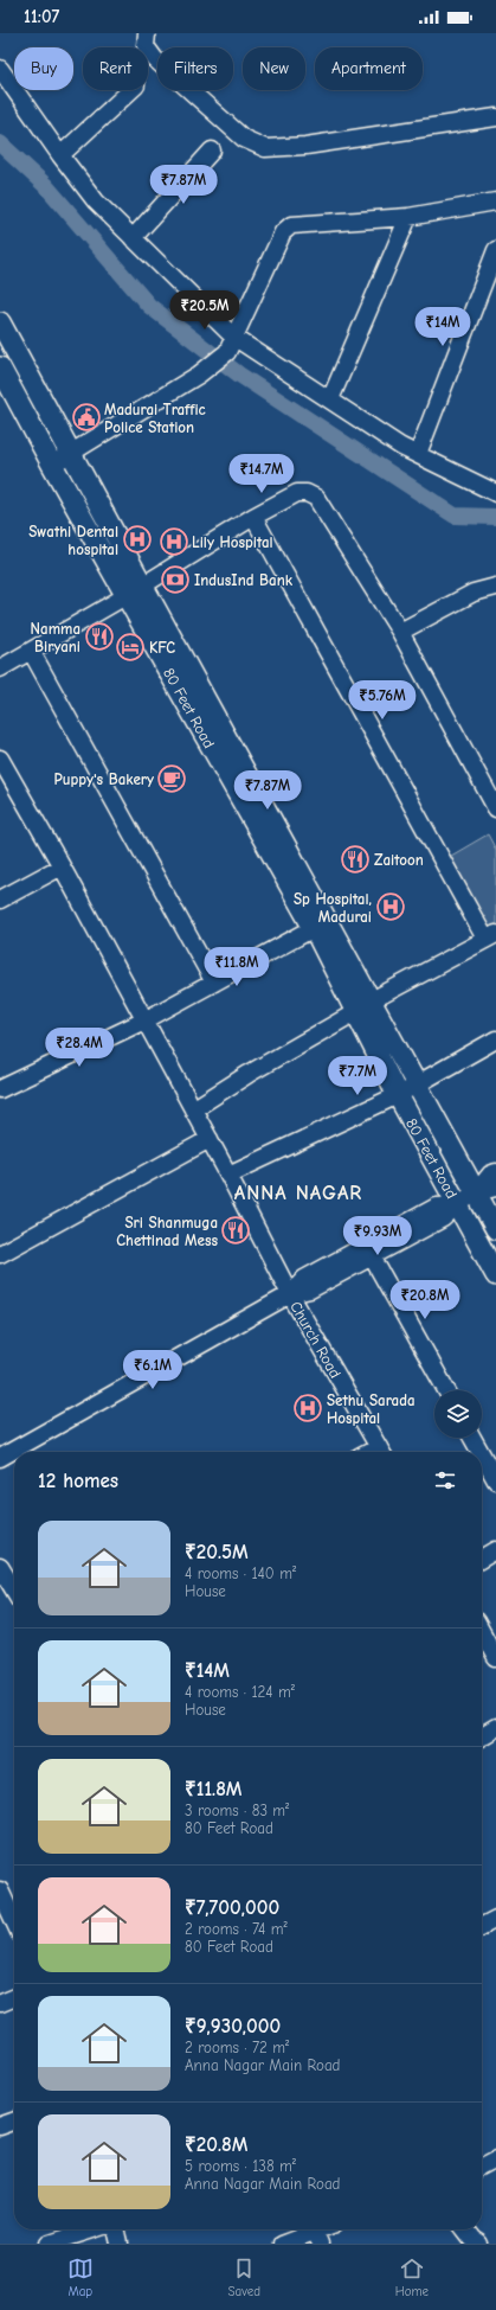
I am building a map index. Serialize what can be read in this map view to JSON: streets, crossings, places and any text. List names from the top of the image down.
{
  "streets": {
    "main road": ["80 Feet Road"],
    "street": ["Church Road"]
  },
  "districts": ["ANNA NAGAR"],
  "places": {
    "public building": ["Madurai Traffic Police Station"],
    "hospital": [
      "Swathi Dental hospital",
      "Lily Hospital",
      "Sp Hospital, Madurai",
      "Sethu Sarada Hospital"
    ],
    "bank": ["IndusInd Bank"],
    "restaurant": ["Namma Biryani", "Zaitoon", "Sri Shanmuga Chettinad Mess"],
    "hotel": ["KFC"],
    "cafe": ["Puppy's Bakery"]
  },
  "page": {
    "status": "11:07",
    "chip": [
      "Buy",
      "Rent",
      "Filters",
      "New",
      "Apartment"
    ],
    "price": [
      "₹7.87M",
      "₹20.5M",
      "₹14M",
      "₹14.7M",
      "₹5.76M",
      "₹7.87M",
      "₹11.8M",
      "₹28.4M",
      "₹7.7M",
      "₹9.93M",
      "₹20.8M",
      "₹6.1M"
    ],
    "heading": "12 homes",
    "list": [
      {
        "name": "₹20.5M",
        "note": "4 rooms · 140 m² · House"
      },
      {
        "name": "₹14M",
        "note": "4 rooms · 124 m² · House"
      },
      {
        "name": "₹11.8M",
        "note": "3 rooms · 83 m² · 80 Feet Road"
      },
      {
        "name": "₹7,700,000",
        "note": "2 rooms · 74 m² · 80 Feet Road"
      },
      {
        "name": "₹9,930,000",
        "note": "2 rooms · 72 m² · Anna Nagar Main Road"
      },
      {
        "name": "₹20.8M",
        "note": "5 rooms · 138 m² · Anna Nagar Main Road"
      }
    ],
    "tabs": ["Map", "Saved", "Home"]
  }
}
